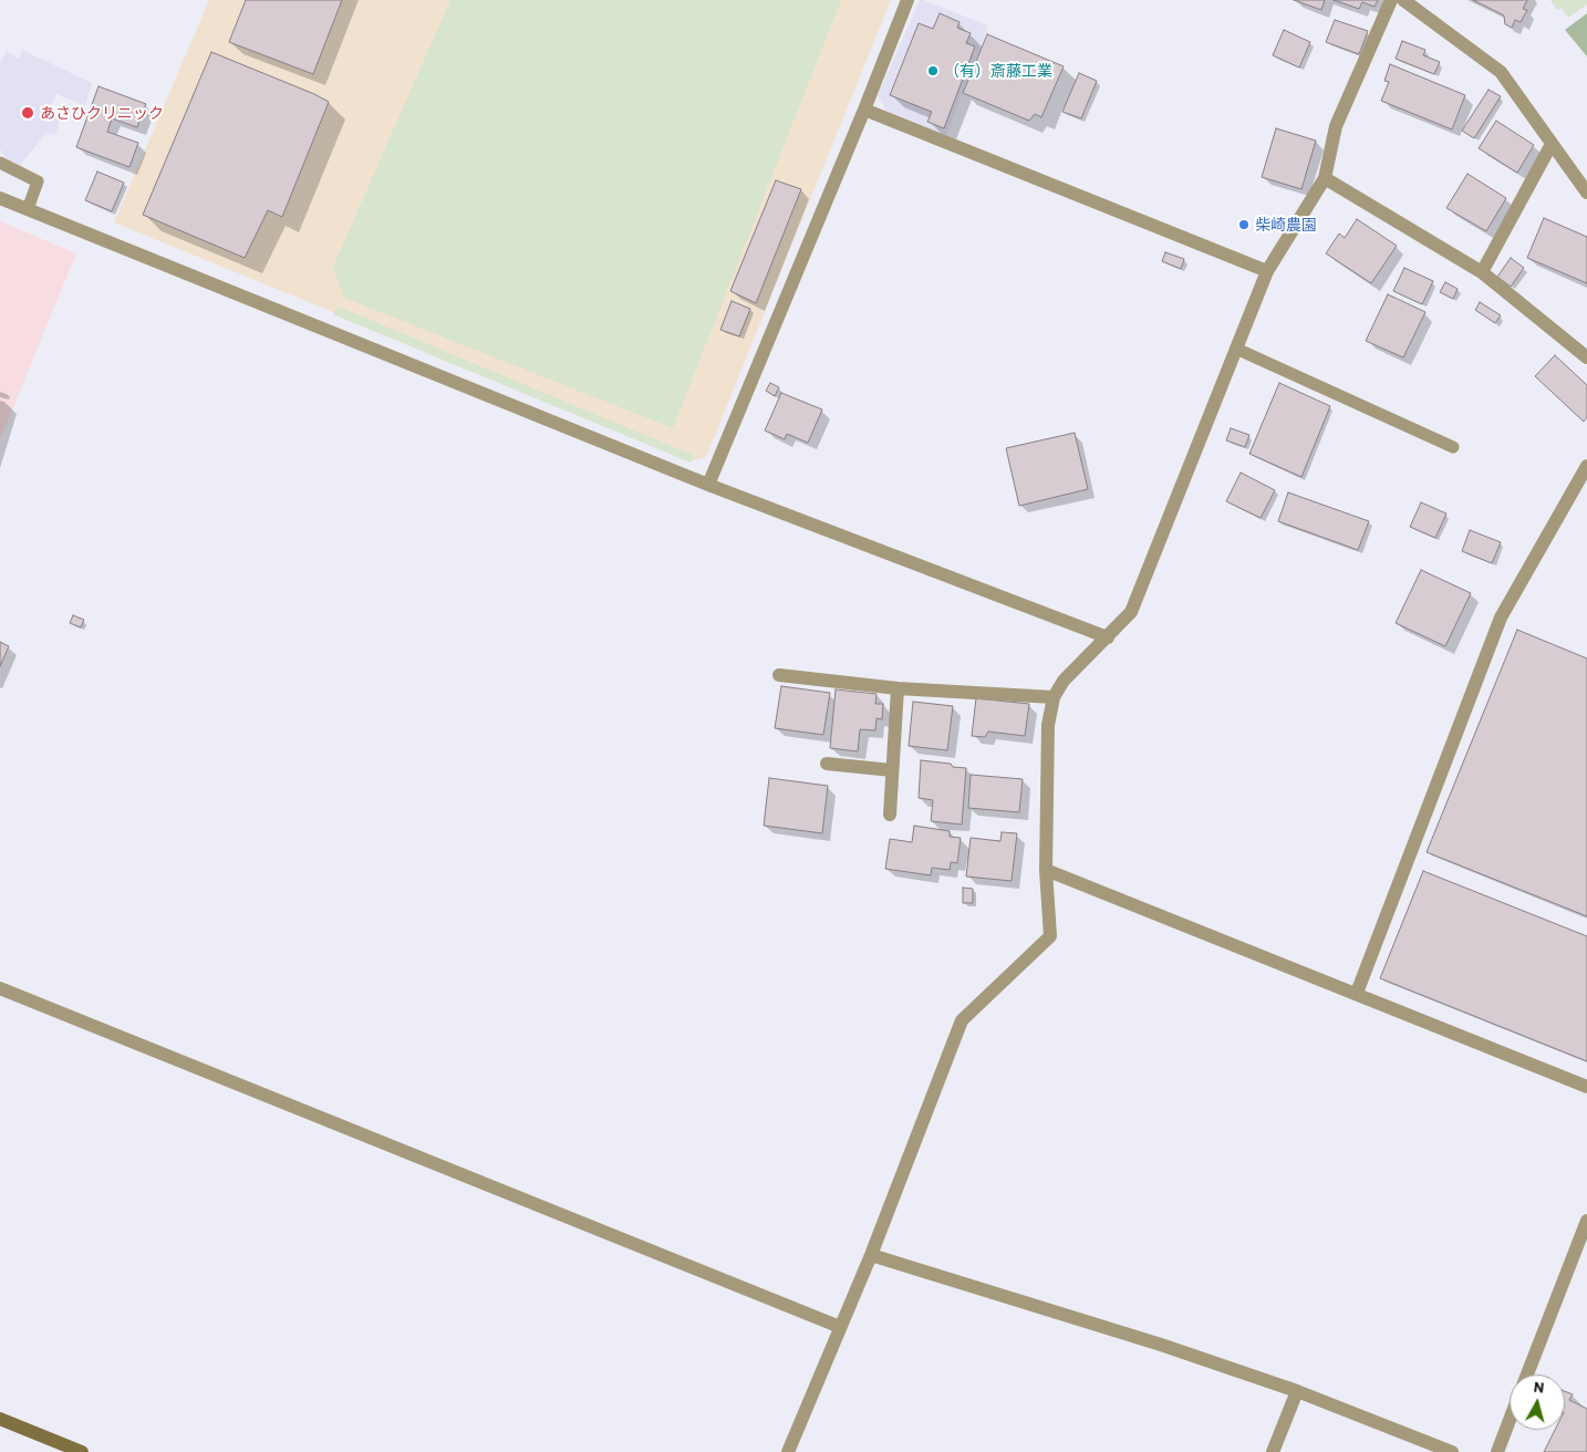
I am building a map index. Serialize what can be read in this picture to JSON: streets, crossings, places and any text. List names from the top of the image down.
{
  "places": ["（有）斎藤工業", "あさひクリニック", "柴崎農園"],
  "north": "top"
}
